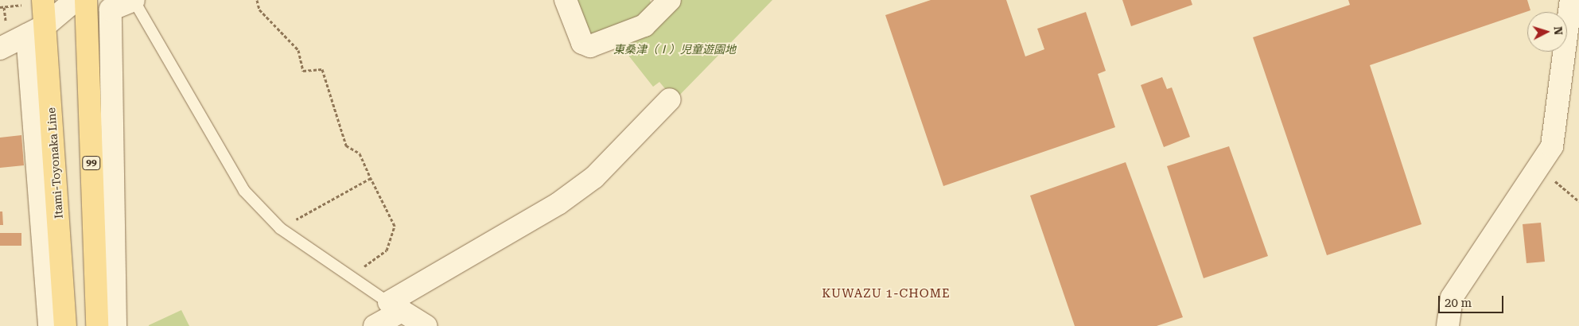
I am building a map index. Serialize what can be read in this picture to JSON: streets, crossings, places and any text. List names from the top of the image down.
{
  "streets": {
    "main road": ["Itami-Toyonaka Line", "99"]
  },
  "districts": ["KUWAZU 1-CHOME"],
  "parks": ["東桑津（Ⅰ）児童遊園地"],
  "scale_bar": "20 m",
  "north": "right"
}
